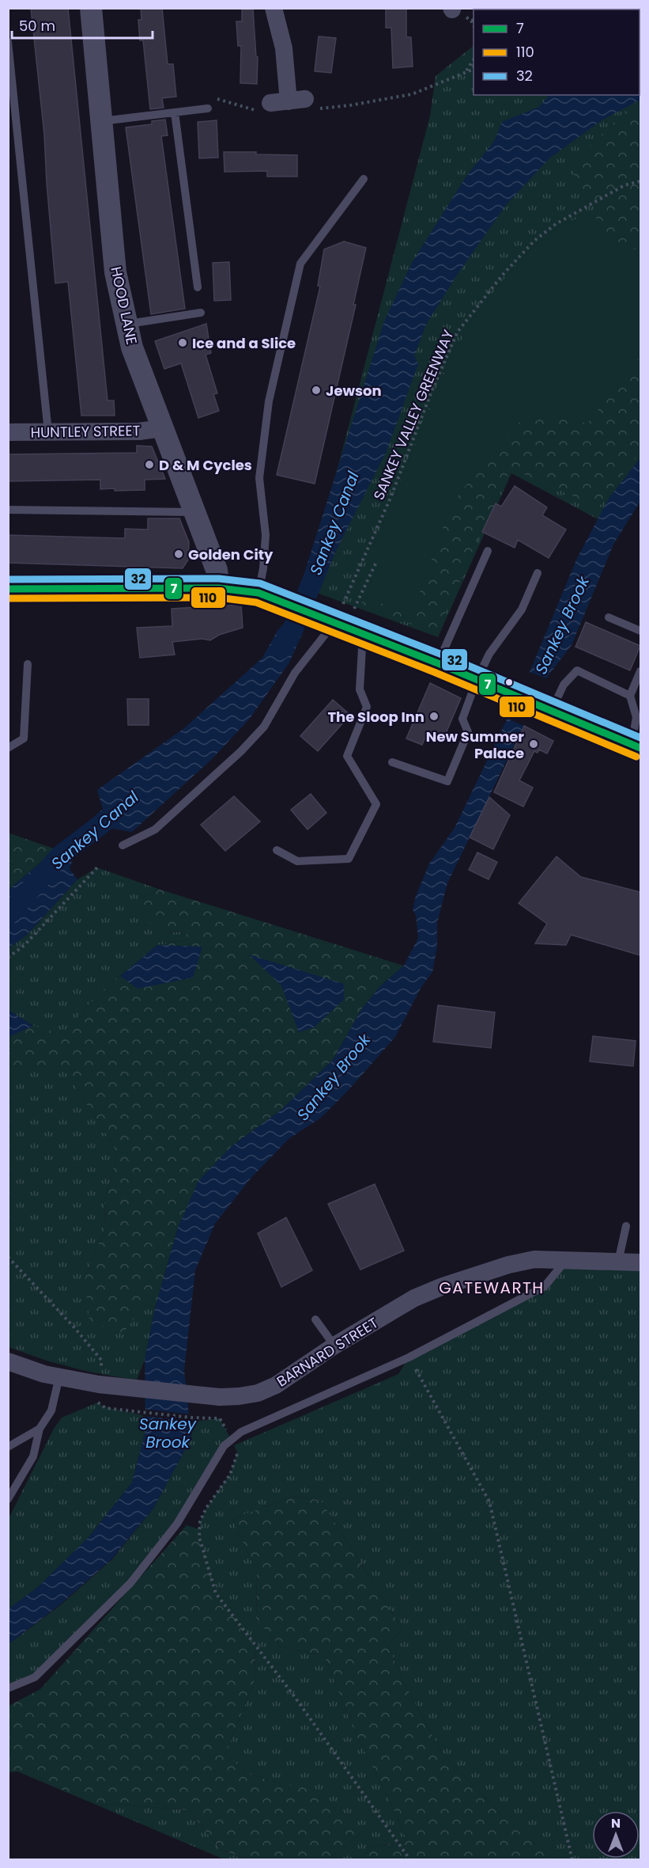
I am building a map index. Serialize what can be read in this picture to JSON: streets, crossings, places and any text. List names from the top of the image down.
{
  "streets": {
    "street": ["HOOD LANE", "HUNTLEY STREET", "BARNARD STREET"],
    "path": ["SANKEY VALLEY GREENWAY"]
  },
  "crossings": [
    ["HOOD LANE", "HUNTLEY STREET"]
  ],
  "districts": ["GATEWARTH"],
  "water": ["Sankey Canal", "Sankey Brook"],
  "places": [
    "Ice and a Slice",
    "Jewson",
    "D & M Cycles",
    "Golden City",
    "The Sloop Inn",
    "New Summer Palace"
  ],
  "lines": ["transit line 32", "transit line 7", "transit line 110"],
  "legend": ["7", "110", "32"],
  "scale_bar": "50 m",
  "north": "top"
}
